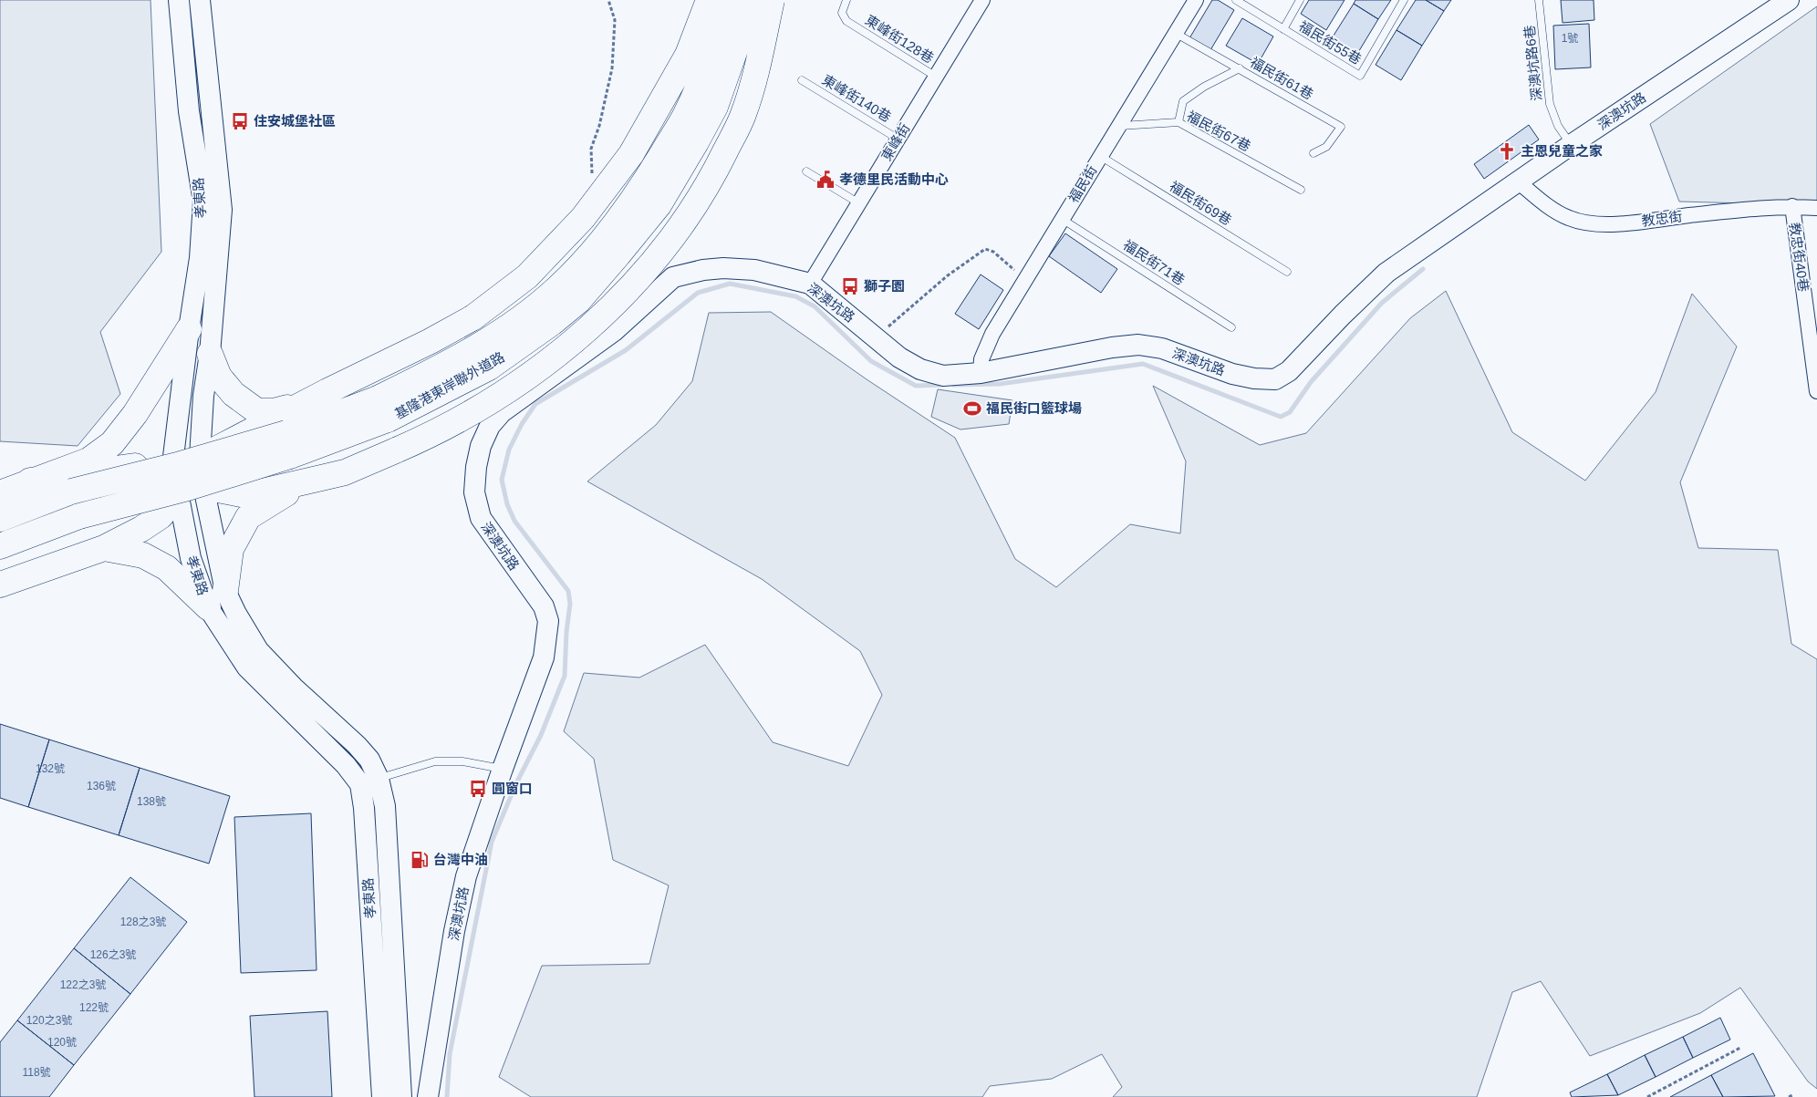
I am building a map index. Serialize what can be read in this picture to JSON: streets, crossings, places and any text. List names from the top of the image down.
{
  "streets": {
    "highway": ["基隆港東岸聯外道路"],
    "main road": ["深澳坑路", "孝東路"],
    "street": [
      "東峰街",
      "福民街",
      "教忠街",
      "教忠街40巷"
    ],
    "lane": [
      "東峰街128巷",
      "福民街55巷",
      "深澳坑路6巷",
      "福民街61巷",
      "東峰街140巷",
      "福民街67巷",
      "福民街69巷",
      "福民街71巷"
    ]
  },
  "crossings": [
    ["東峰街128巷", "東峰街"],
    ["深澳坑路6巷", "深澳坑路"],
    ["福民街61巷", "福民街"],
    ["東峰街140巷", "東峰街"],
    ["深澳坑路", "東峰街"],
    ["深澳坑路", "福民街"],
    ["深澳坑路", "教忠街"],
    ["福民街67巷", "福民街"],
    ["福民街", "福民街69巷"],
    ["福民街", "福民街71巷"],
    ["教忠街", "教忠街40巷"]
  ],
  "places": {
    "bus stop": ["住安城堡社區", "獅子園", "圓窗口"],
    "church": ["主恩兒童之家"],
    "public building": ["孝德里民活動中心"],
    "sports": ["福民街口籃球場"],
    "fuel station": ["台灣中油"]
  },
  "house_numbers": [
    "1號",
    "132號",
    "136號",
    "138號",
    "128之3號",
    "126之3號",
    "122之3號",
    "122號",
    "120之3號",
    "120號",
    "118號"
  ]
}
